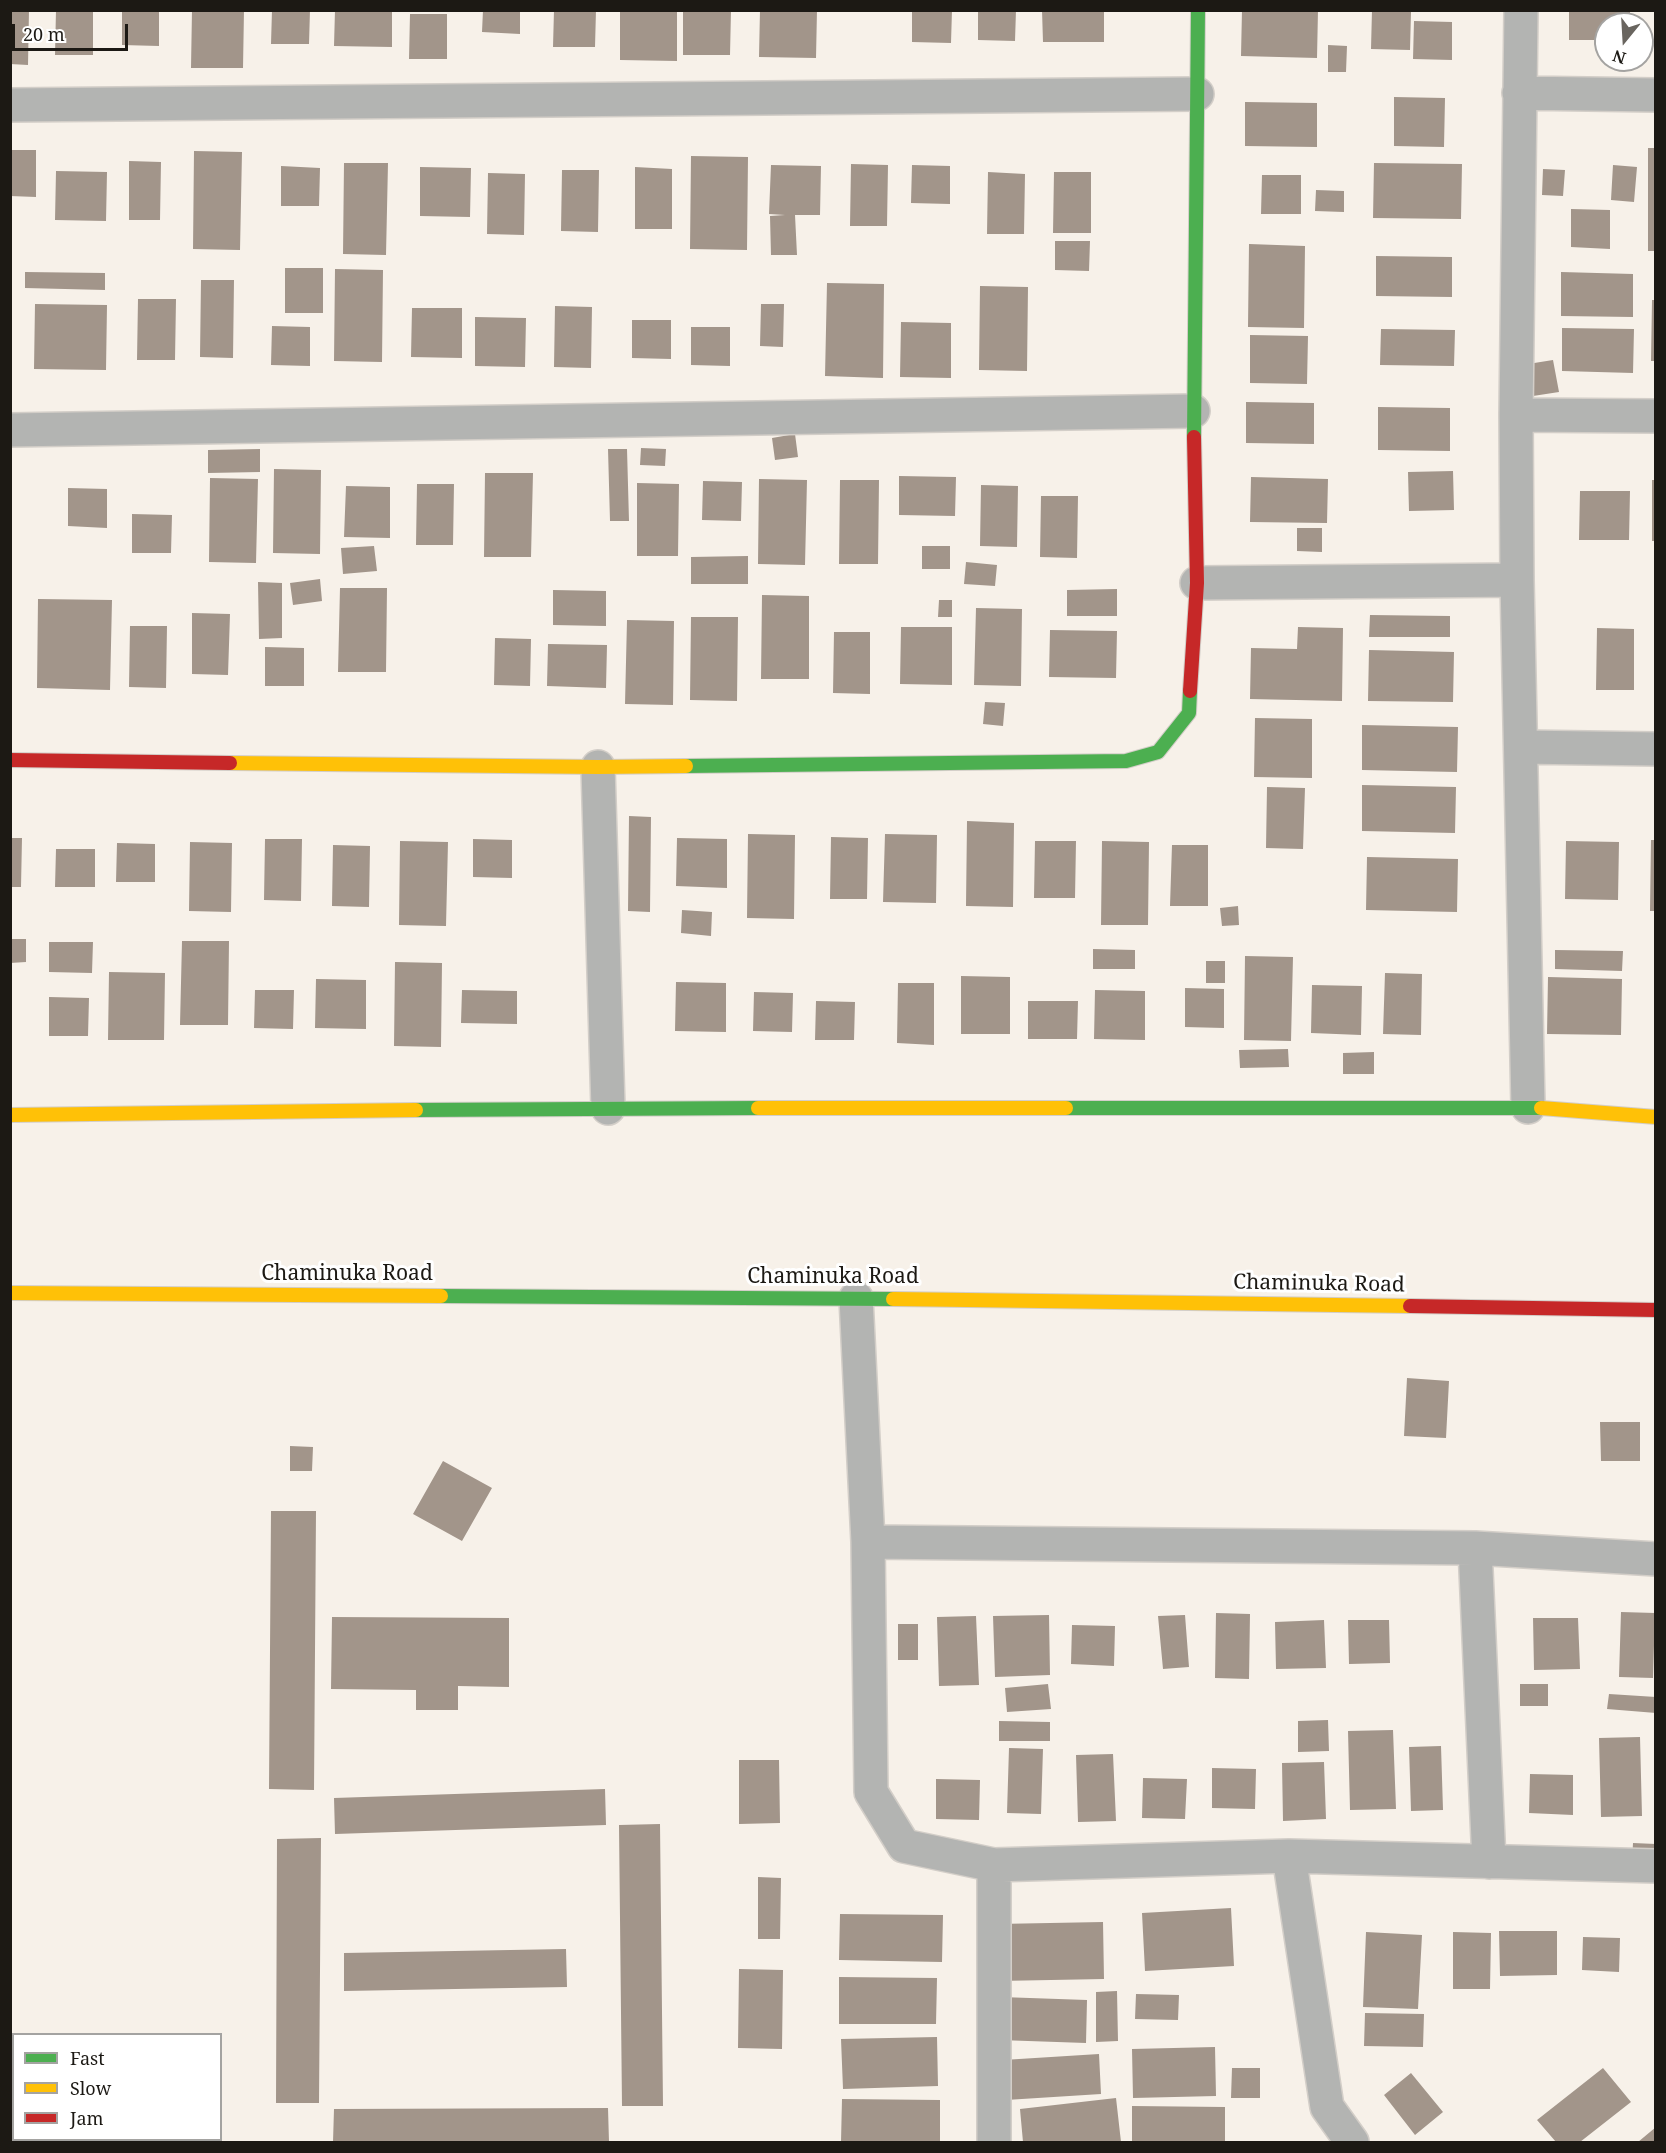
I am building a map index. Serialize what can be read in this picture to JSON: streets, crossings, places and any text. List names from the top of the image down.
{
  "streets": {
    "street": ["Chaminuka Road"]
  },
  "legend": ["Fast", "Slow", "Jam"],
  "scale_bar": "20 m",
  "north": "bottom"
}
